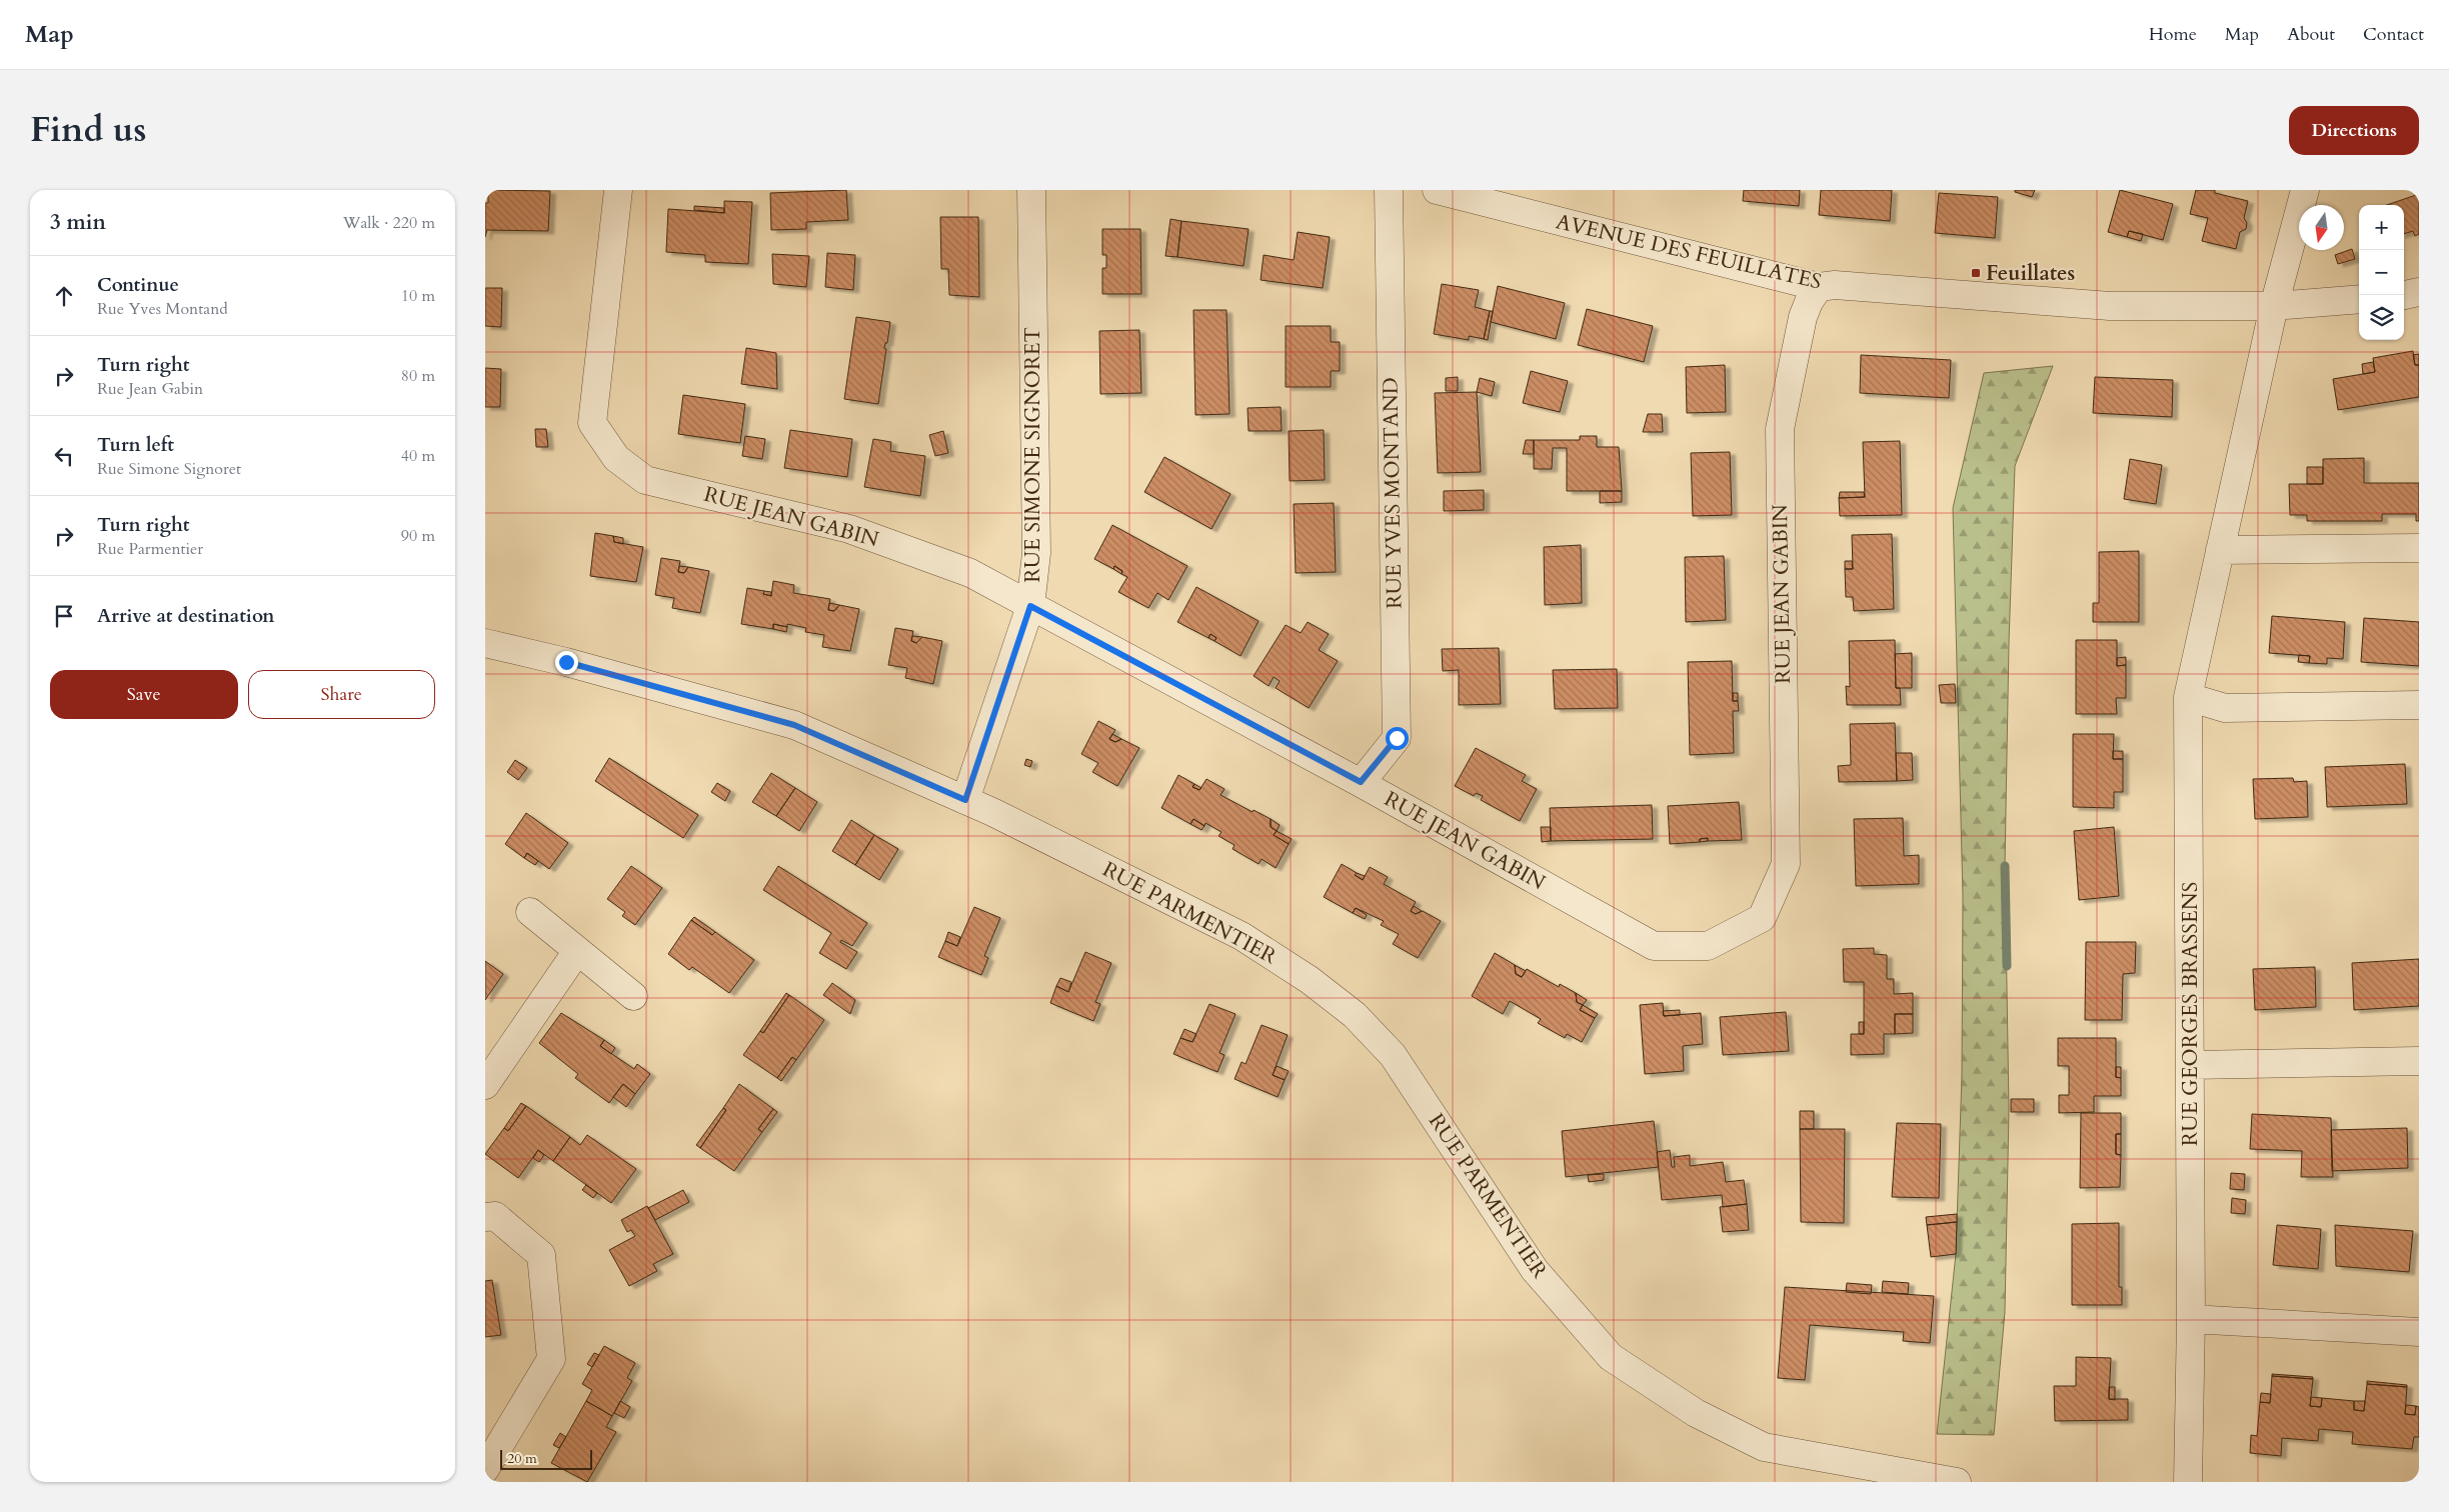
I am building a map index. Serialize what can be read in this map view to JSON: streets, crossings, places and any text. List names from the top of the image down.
{
  "streets": {
    "street": [
      "AVENUE DES FEUILLATES",
      "RUE SIMONE SIGNORET",
      "RUE YVES MONTAND",
      "RUE JEAN GABIN",
      "RUE PARMENTIER",
      "RUE GEORGES BRASSENS"
    ]
  },
  "crossings": [
    ["AVENUE DES FEUILLATES", "RUE JEAN GABIN"],
    ["AVENUE DES FEUILLATES", "RUE GEORGES BRASSENS"],
    ["RUE SIMONE SIGNORET", "RUE JEAN GABIN"],
    ["RUE SIMONE SIGNORET", "RUE PARMENTIER"],
    ["RUE YVES MONTAND", "RUE JEAN GABIN"]
  ],
  "places": {
    "transit": ["Feuillates"]
  },
  "scale_bar": "20 m",
  "north": "bottom",
  "page": {
    "header": "Map",
    "nav": [
      "Home",
      "Map",
      "About",
      "Contact"
    ],
    "title": "Find us",
    "buttons": [
      "Directions",
      ["Save", "Share"]
    ],
    "heading": ["3 min", "Walk · 220 m"],
    "map_buttons": ["+", "−"],
    "list": [
      ["Continue", "Rue Yves Montand", "10 m"],
      ["Turn right", "Rue Jean Gabin", "80 m"],
      ["Turn left", "Rue Simone Signoret", "40 m"],
      ["Turn right", "Rue Parmentier", "90 m"],
      "Arrive at destination"
    ],
    "scale": "20 m"
  }
}
